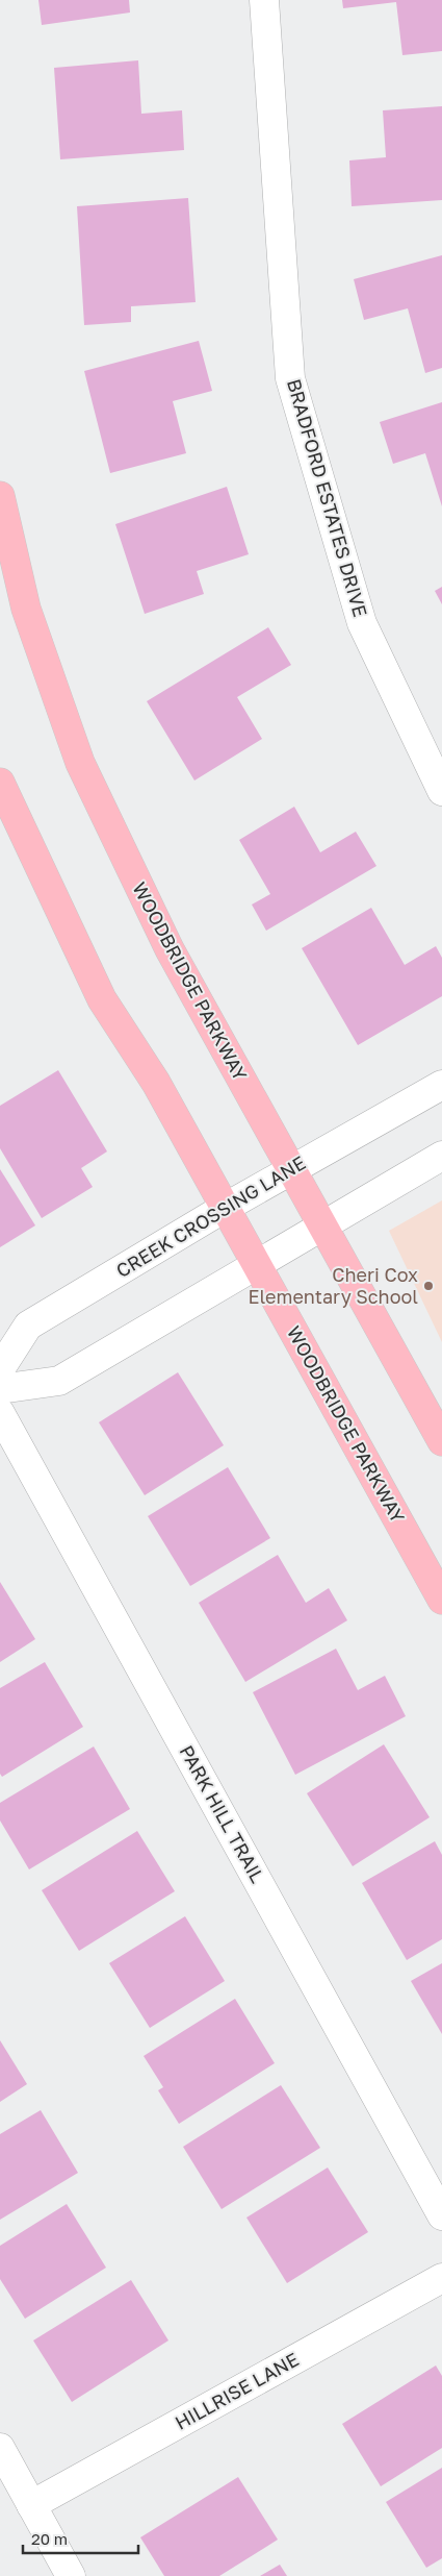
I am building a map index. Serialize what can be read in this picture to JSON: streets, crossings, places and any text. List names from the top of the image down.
{
  "streets": {
    "main road": ["WOODBRIDGE PARKWAY"],
    "street": [
      "BRADFORD ESTATES DRIVE",
      "CREEK CROSSING LANE",
      "PARK HILL TRAIL",
      "HILLRISE LANE"
    ]
  },
  "crossings": [
    ["WOODBRIDGE PARKWAY", "CREEK CROSSING LANE"]
  ],
  "places": ["Cheri Cox Elementary School"],
  "scale_bar": "20 m"
}
